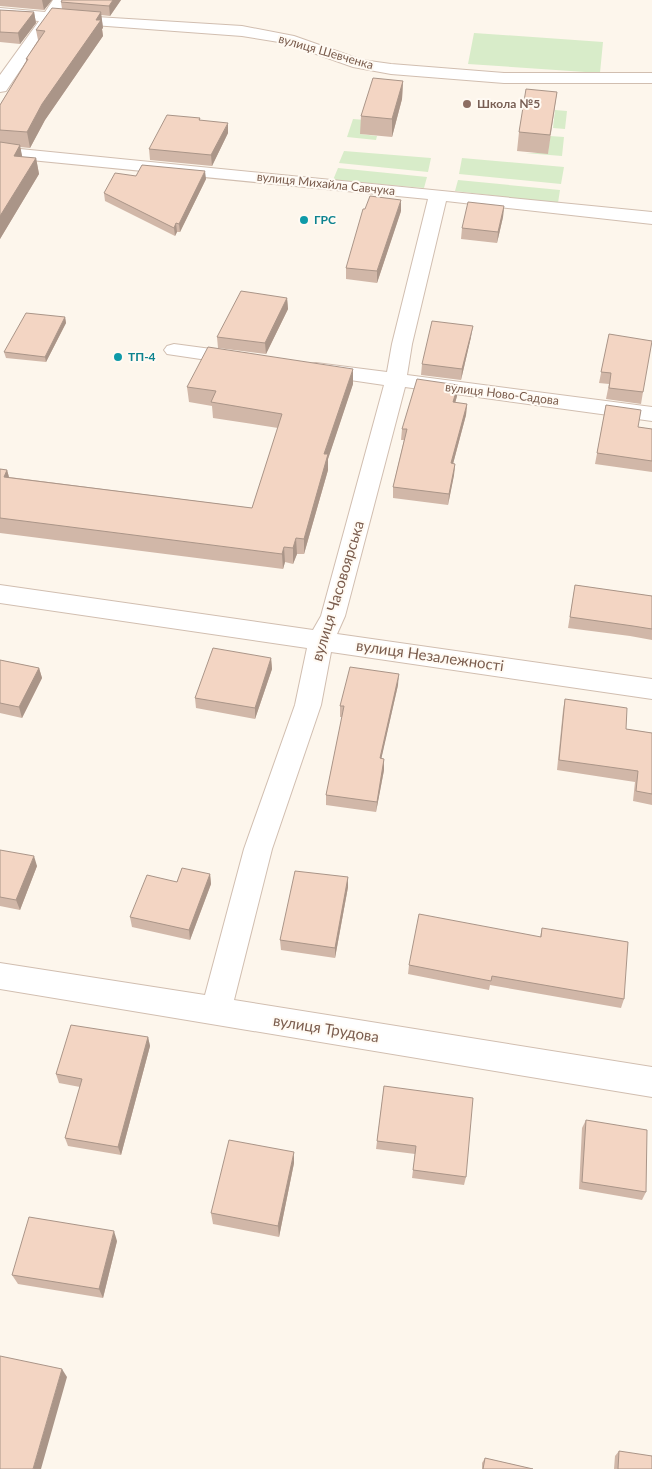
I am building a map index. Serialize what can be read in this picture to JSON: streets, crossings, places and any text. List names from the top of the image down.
{
  "streets": {
    "street": [
      "вулиця Шевченка",
      "вулиця Михайла Савчука",
      "вулиця Ново-Садова",
      "вулиця Часовоярська",
      "вулиця Незалежності",
      "вулиця Трудова"
    ]
  },
  "crossings": [
    ["вулиця Михайла Савчука", "вулиця Часовоярська"],
    ["вулиця Ново-Садова", "вулиця Часовоярська"],
    ["вулиця Часовоярська", "вулиця Незалежності"],
    ["вулиця Часовоярська", "вулиця Трудова"]
  ],
  "places": ["Школа №5", "ГРС", "ТП-4"]
}
